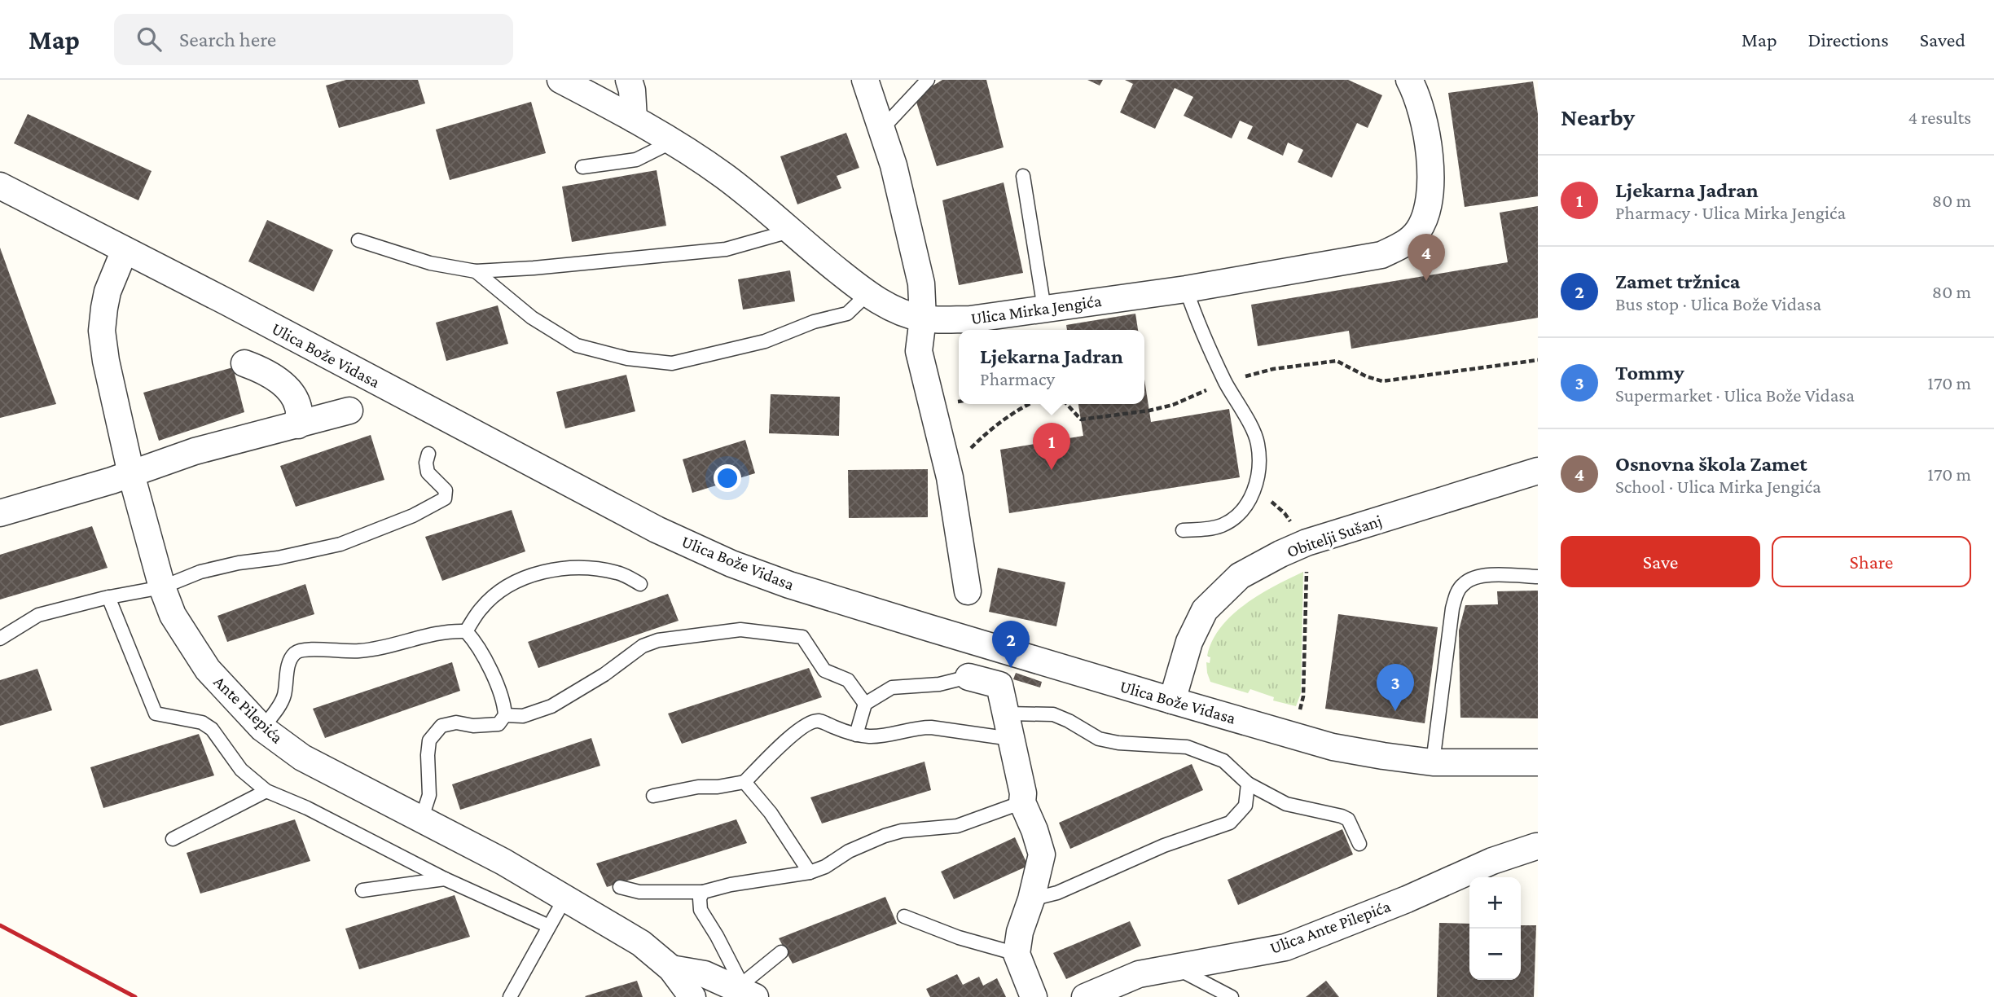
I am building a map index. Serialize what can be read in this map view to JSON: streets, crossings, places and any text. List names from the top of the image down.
{
  "streets": {
    "street": [
      "Ulica Mirka Jengića",
      "Ulica Bože Vidasa",
      "Obitelji Sušanj",
      "Ante Pilepića",
      "Ulica Ante Pilepića"
    ]
  },
  "crossings": [
    ["Ulica Bože Vidasa", "Obitelji Sušanj"],
    ["Ulica Bože Vidasa", "Ante Pilepića"]
  ],
  "page": {
    "header": "Map",
    "search": "Search here",
    "nav": ["Map", "Directions", "Saved"],
    "heading": ["Nearby", "4 results"],
    "list": [
      {
        "mark": "1",
        "name": "Ljekarna Jadran",
        "note": "Pharmacy · Ulica Mirka Jengića",
        "value": "80 m"
      },
      {
        "mark": "2",
        "name": "Zamet tržnica",
        "note": "Bus stop · Ulica Bože Vidasa",
        "value": "80 m"
      },
      {
        "mark": "3",
        "name": "Tommy",
        "note": "Supermarket · Ulica Bože Vidasa",
        "value": "170 m"
      },
      {
        "mark": "4",
        "name": "Osnovna škola Zamet",
        "note": "School · Ulica Mirka Jengića",
        "value": "170 m"
      }
    ],
    "pins": [
      "4",
      "1",
      "2",
      "3"
    ],
    "popup": ["Ljekarna Jadran", "Pharmacy"],
    "buttons": ["Save", "Share"],
    "map_buttons": ["+", "−"]
  }
}
